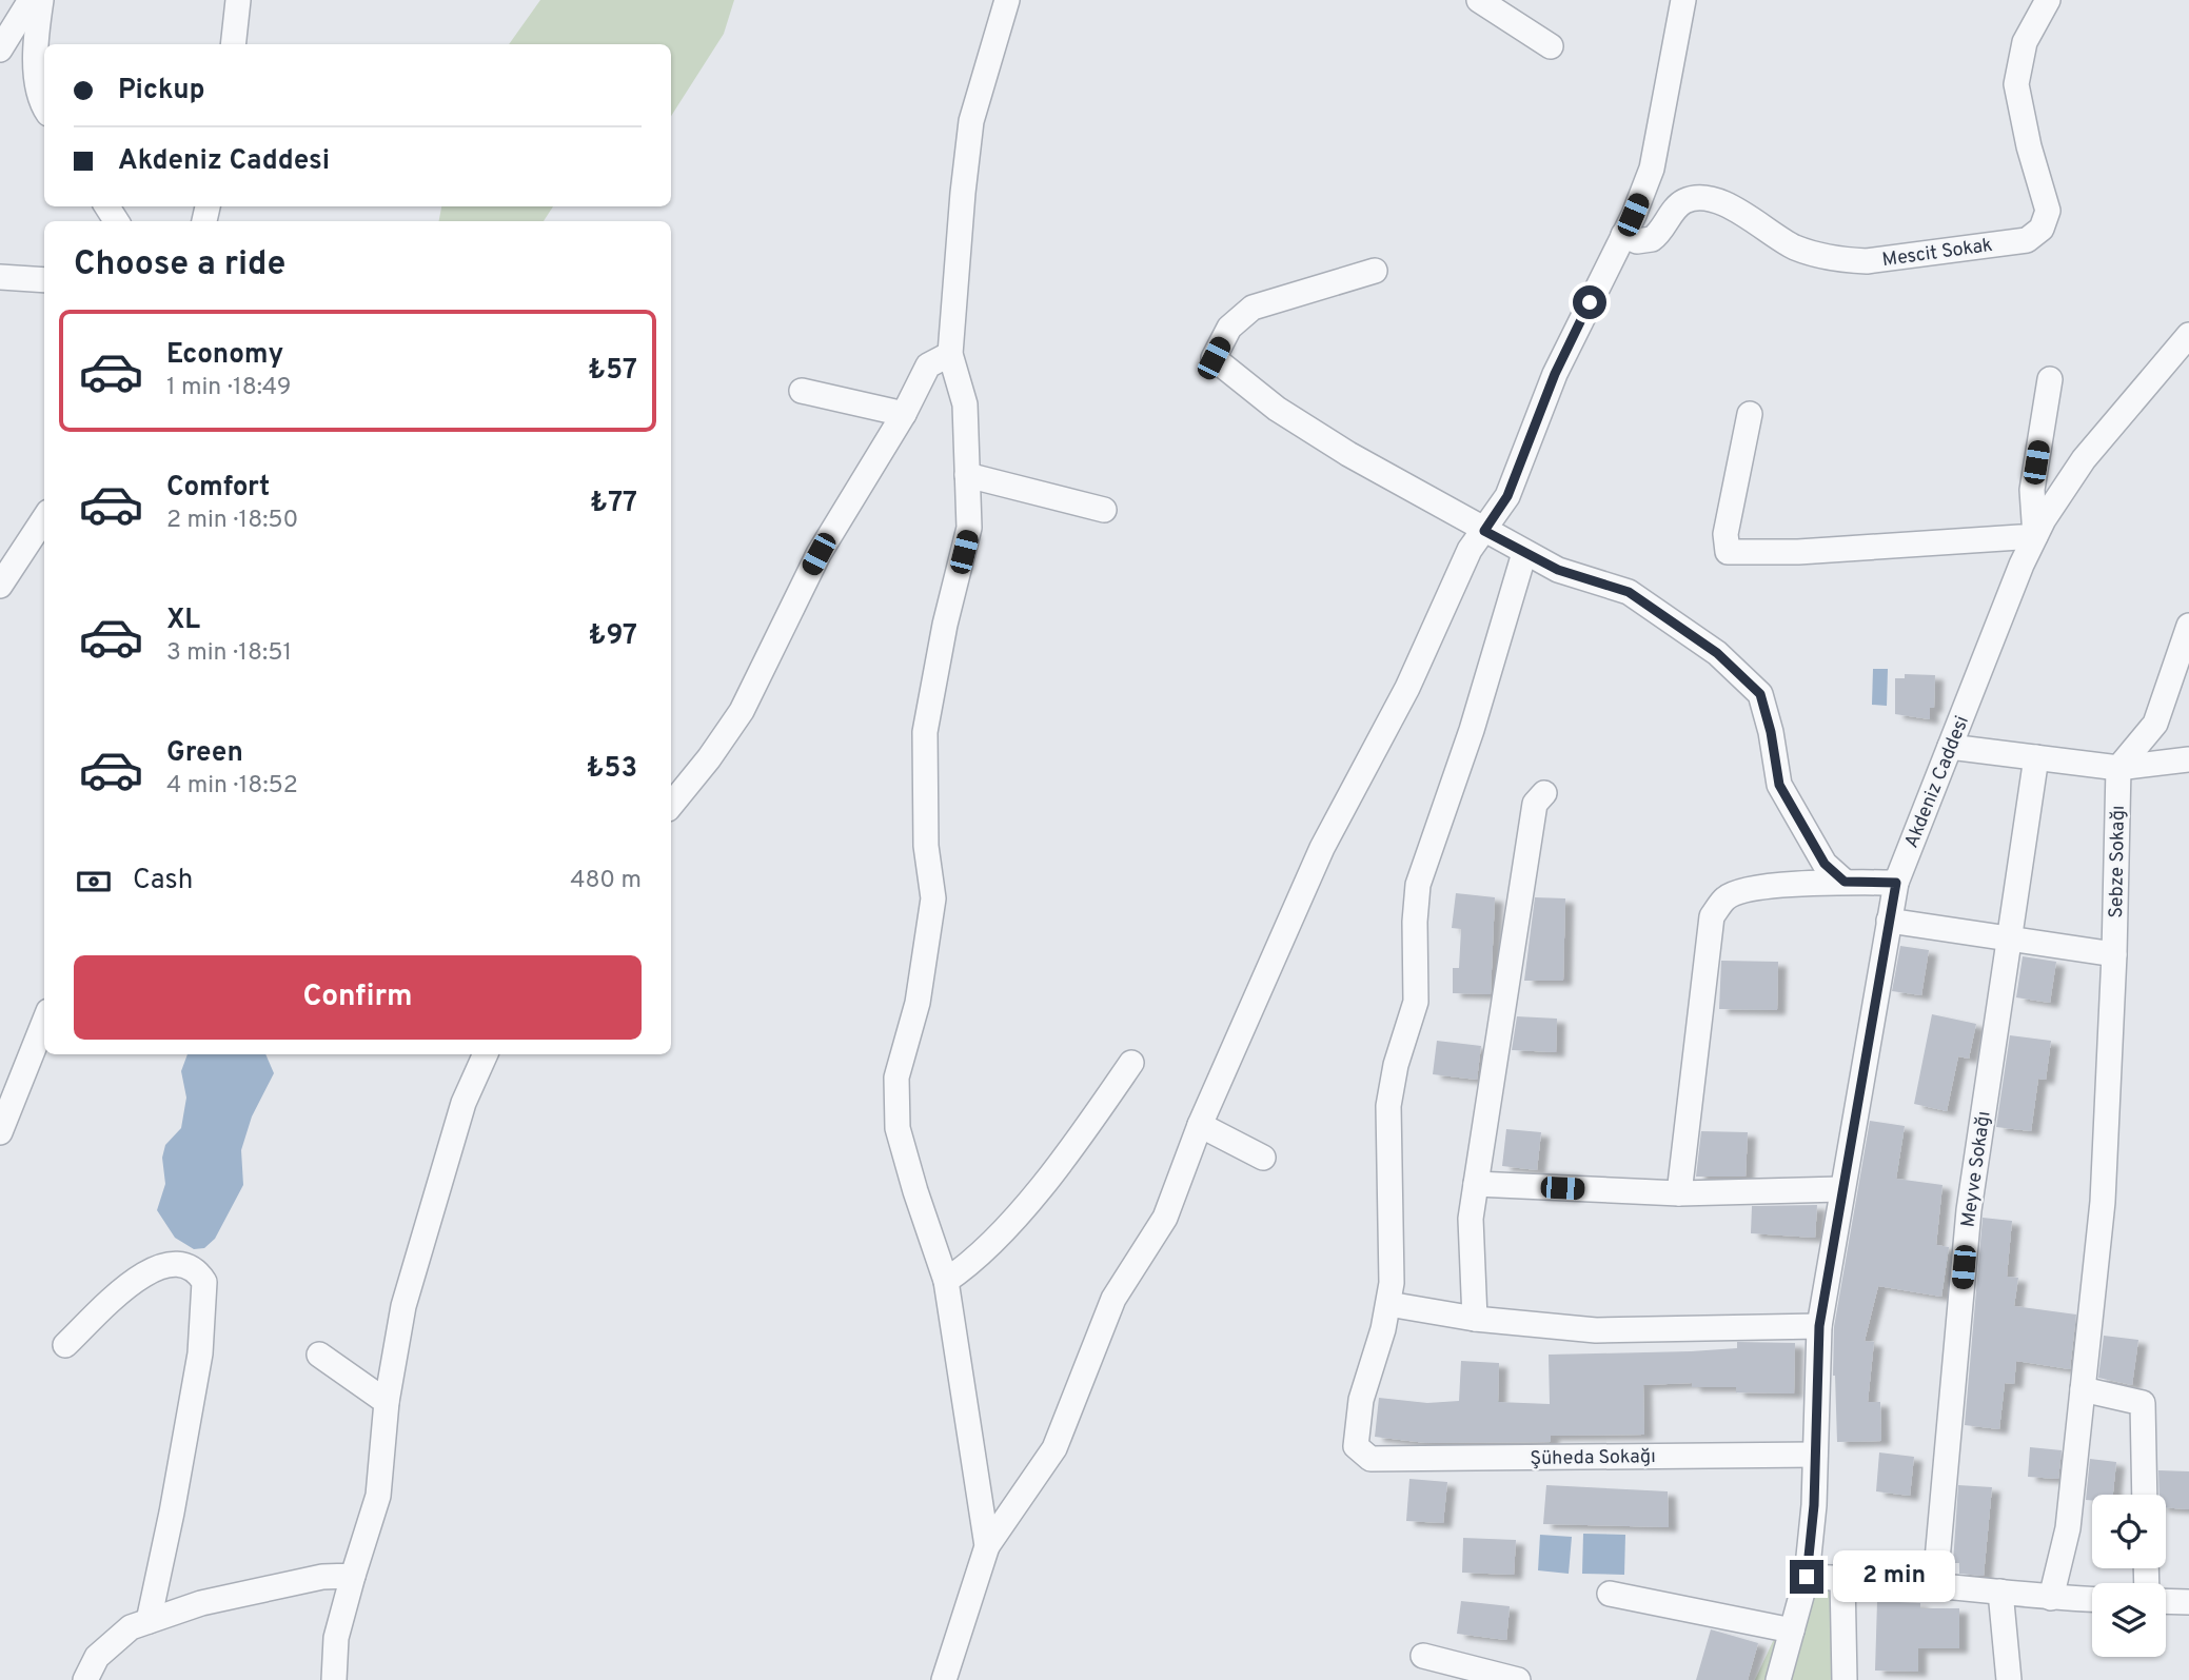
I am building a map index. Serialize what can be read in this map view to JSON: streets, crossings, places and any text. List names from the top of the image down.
{
  "streets": {
    "street": [
      "Mescit Sokak",
      "Akdeniz Caddesi",
      "Sebze Sokağı",
      "Meyve Sokağı",
      "Şüheda Sokağı"
    ]
  },
  "crossings": [
    ["Akdeniz Caddesi", "Şüheda Sokağı"]
  ],
  "page": {
    "banner": ["Pickup", "Akdeniz Caddesi"],
    "heading": "Choose a ride",
    "list": [
      {
        "name": "Economy",
        "note": "1 min · 18:49",
        "value": "₺57"
      },
      {
        "name": "Comfort",
        "note": "2 min · 18:50",
        "value": "₺77"
      },
      {
        "name": "XL",
        "note": "3 min · 18:51",
        "value": "₺97"
      },
      {
        "name": "Green",
        "note": "4 min · 18:52",
        "value": "₺53"
      }
    ],
    "pay": ["Cash", "480 m"],
    "buttons": "Confirm",
    "bubble": "2 min"
  }
}
